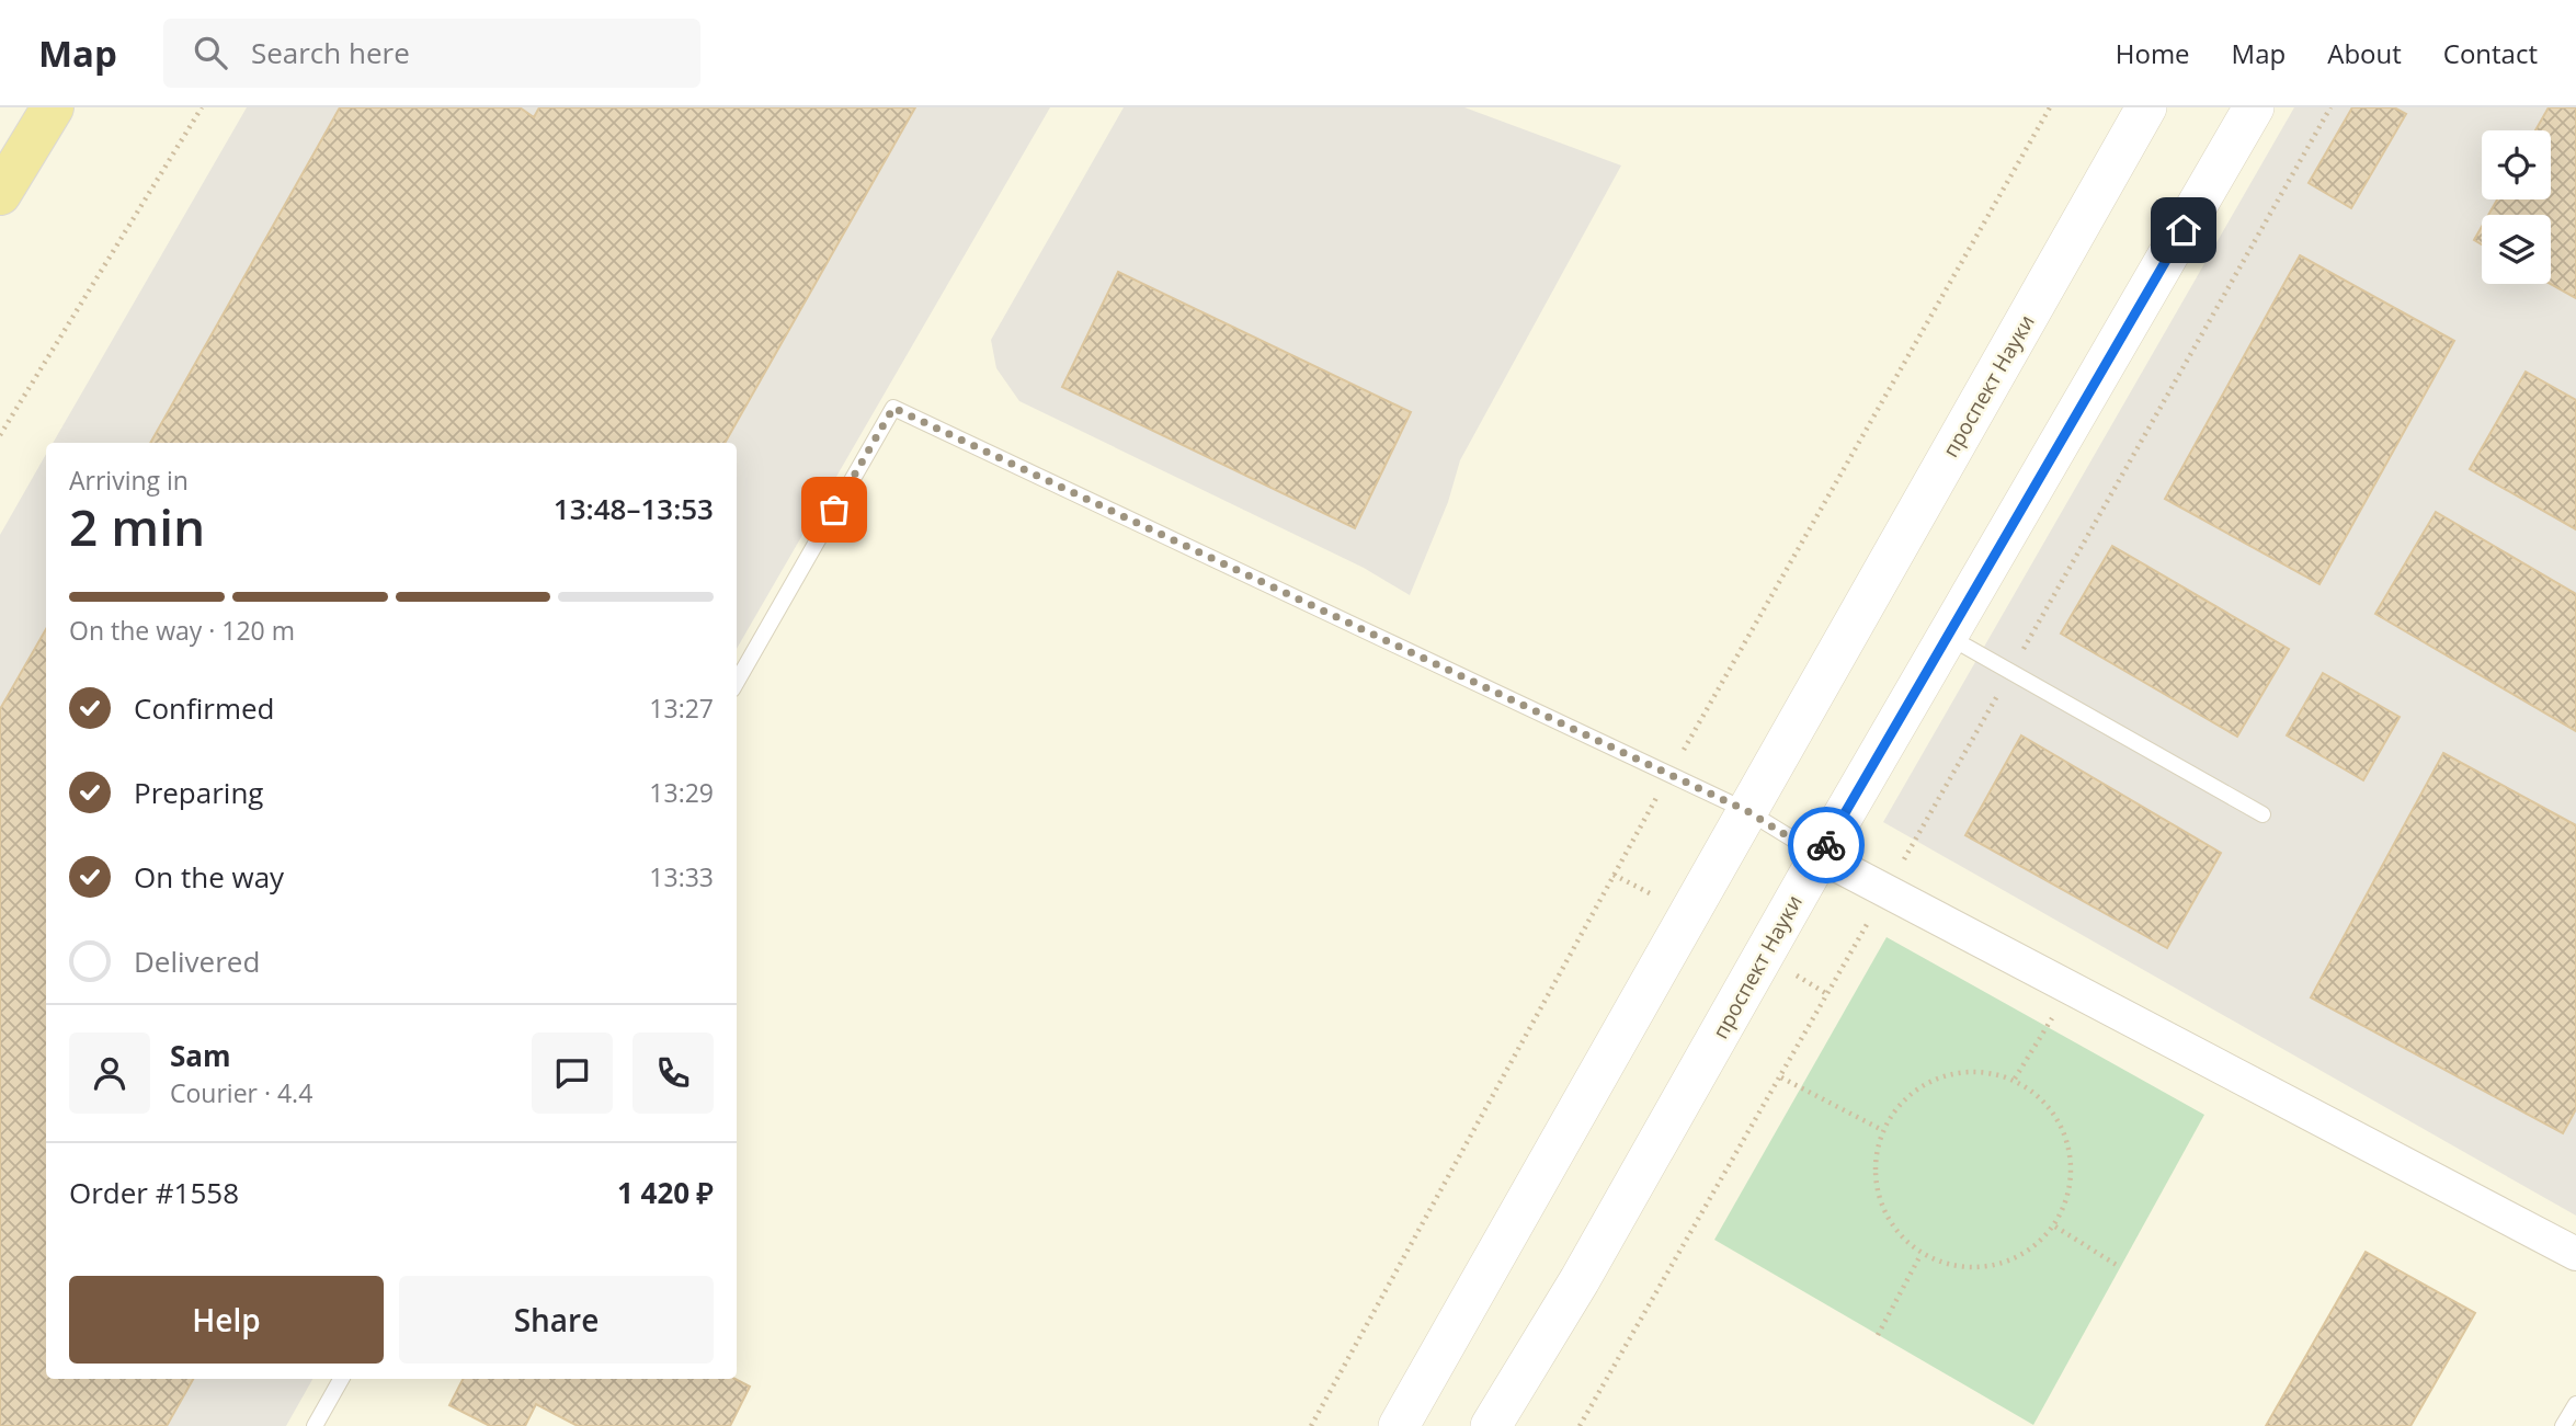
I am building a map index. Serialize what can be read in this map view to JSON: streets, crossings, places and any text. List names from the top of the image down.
{
  "streets": {
    "street": ["проспект Науки"]
  },
  "page": {
    "header": "Map",
    "search": "Search here",
    "nav": [
      "Home",
      "Map",
      "About",
      "Contact"
    ],
    "heading": ["2 min", "Arriving in", "13:48–13:53"],
    "panel": [
      "Sam",
      "Courier · 4.4",
      "Order #1558",
      "1 420 ₽"
    ],
    "bar": "On the way · 120 m",
    "list": [
      ["Confirmed", "13:27"],
      ["Preparing", "13:29"],
      ["On the way", "13:33"],
      "Delivered"
    ],
    "buttons": ["Help", "Share"]
  }
}
